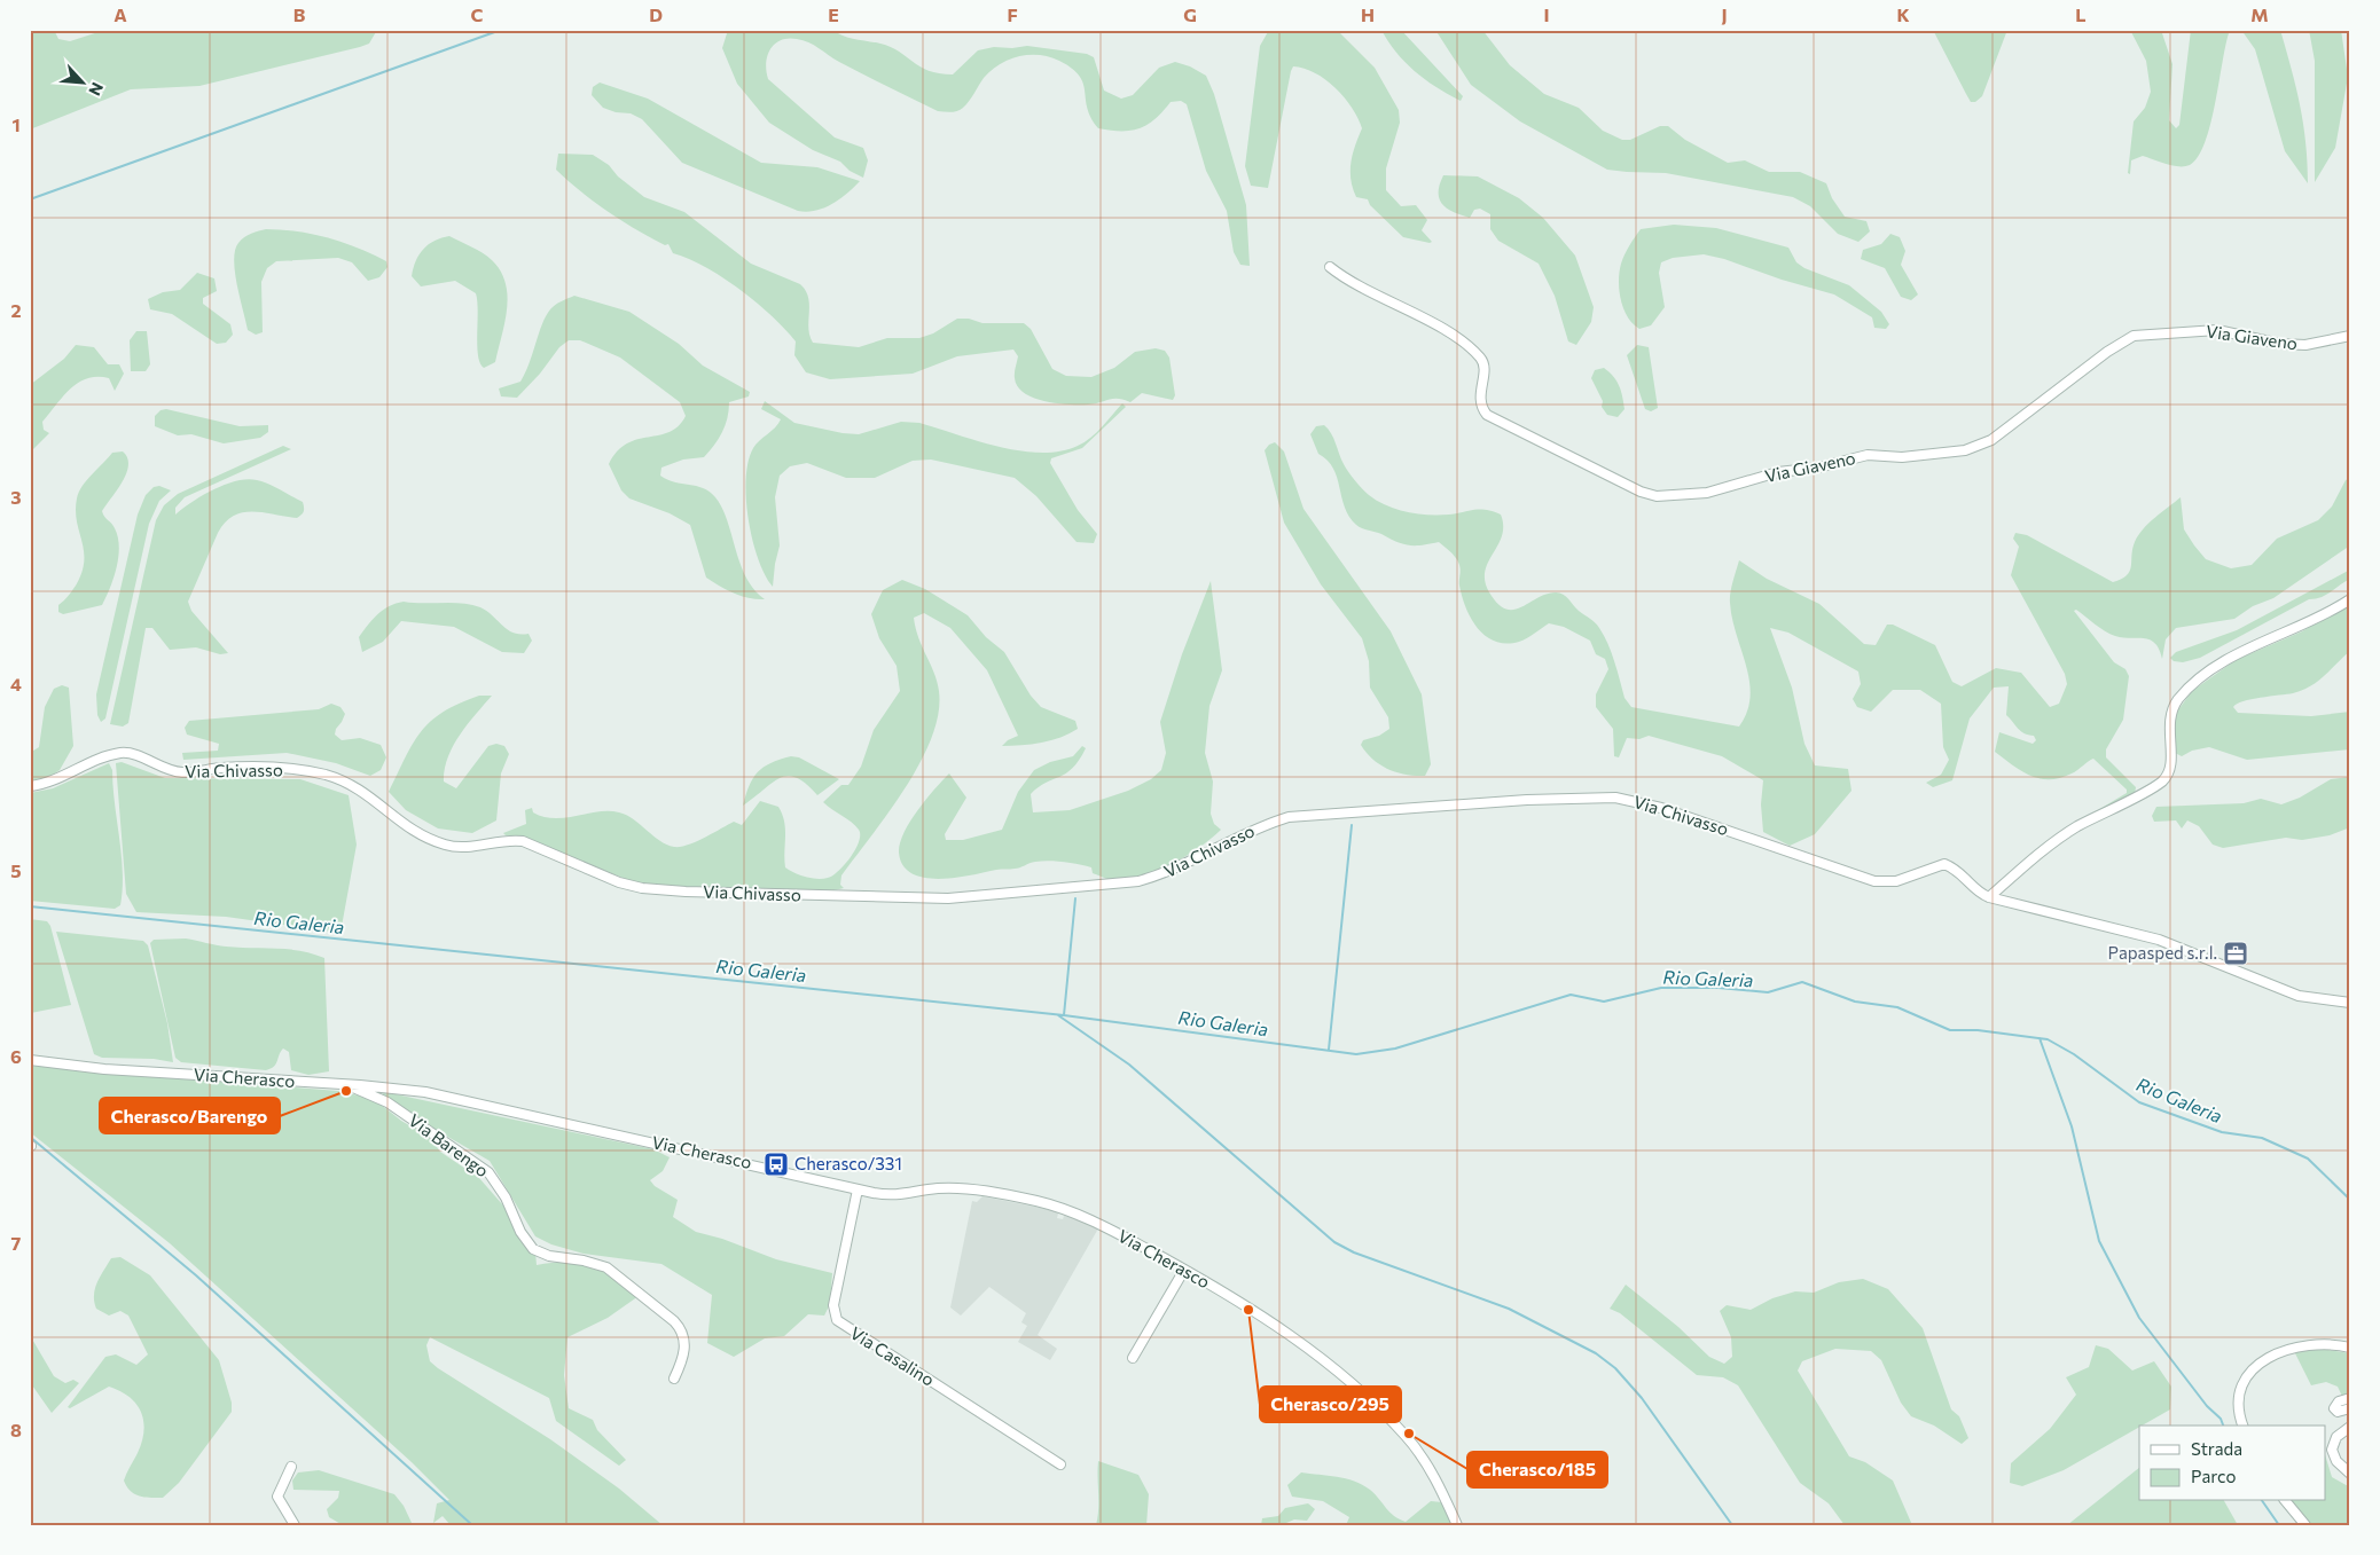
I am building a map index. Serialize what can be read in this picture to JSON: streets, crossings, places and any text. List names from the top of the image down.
{
  "streets": {
    "street": [
      "Via Giaveno",
      "Via Chivasso",
      "Via Cherasco",
      "Via Barengo",
      "Via Casalino"
    ]
  },
  "crossings": [
    ["Via Cherasco", "Via Barengo"],
    ["Via Cherasco", "Via Casalino"]
  ],
  "water": ["Rio Galeria"],
  "places": {
    "office": ["Papasped s.r.l."],
    "other": ["Cherasco/Barengo", "Cherasco/295", "Cherasco/185"],
    "bus stop": ["Cherasco/331"]
  },
  "legend": ["Strada", "Parco"],
  "north": "bottom right",
  "grid": {
    "columns": [
      "A",
      "B",
      "C",
      "D",
      "E",
      "F",
      "G",
      "H",
      "I",
      "J",
      "K",
      "L",
      "M"
    ],
    "rows": [
      "1",
      "2",
      "3",
      "4",
      "5",
      "6",
      "7",
      "8"
    ]
  }
}
